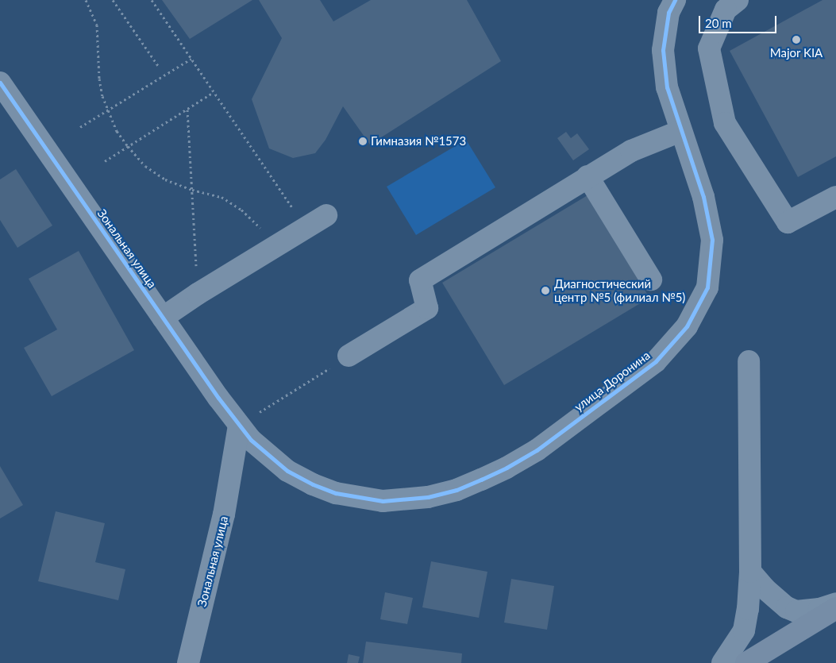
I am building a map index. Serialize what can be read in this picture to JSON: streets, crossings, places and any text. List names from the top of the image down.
{
  "streets": {
    "street": ["Зональная улица", "улица Доронина"]
  },
  "crossings": [
    ["Зональная улица", "улица Доронина"]
  ],
  "places": ["Major KIA", "Гимназия №1573", "Диагностический центр №5 (филиал №5)"],
  "scale_bar": "20 m"
}
